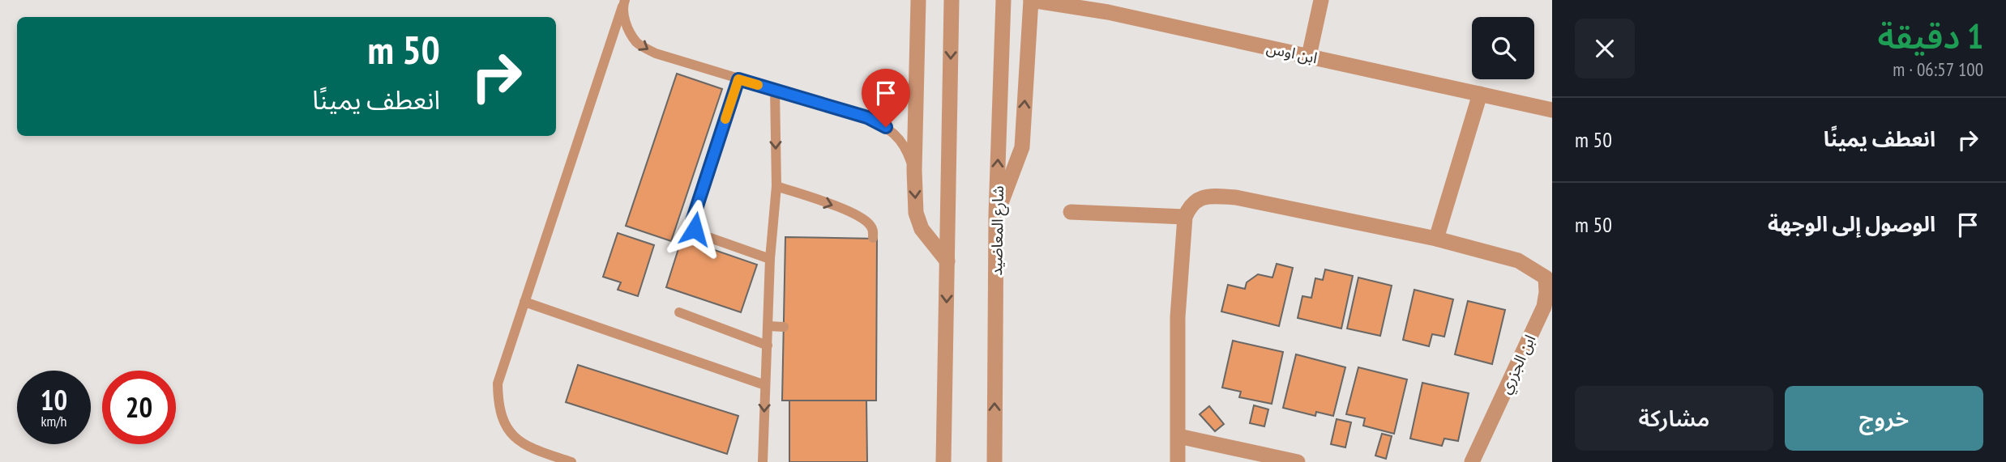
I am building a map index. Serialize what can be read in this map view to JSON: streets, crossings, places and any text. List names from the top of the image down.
{
  "streets": {
    "street": ["ابن اوس", "شارع المعاضيد", "ابن الجزري"]
  },
  "page": {
    "heading": ["1 دقيقة", "100 m · 06:57"],
    "turn": ["50 m", "انعطف يمينًا"],
    "list": [
      {
        "name": "انعطف يمينًا",
        "value": "50 m"
      },
      {
        "name": "الوصول إلى الوجهة",
        "value": "50 m"
      }
    ],
    "speed": "10 km/h",
    "limit": "20",
    "buttons": ["خروج", "مشاركة"]
  }
}
